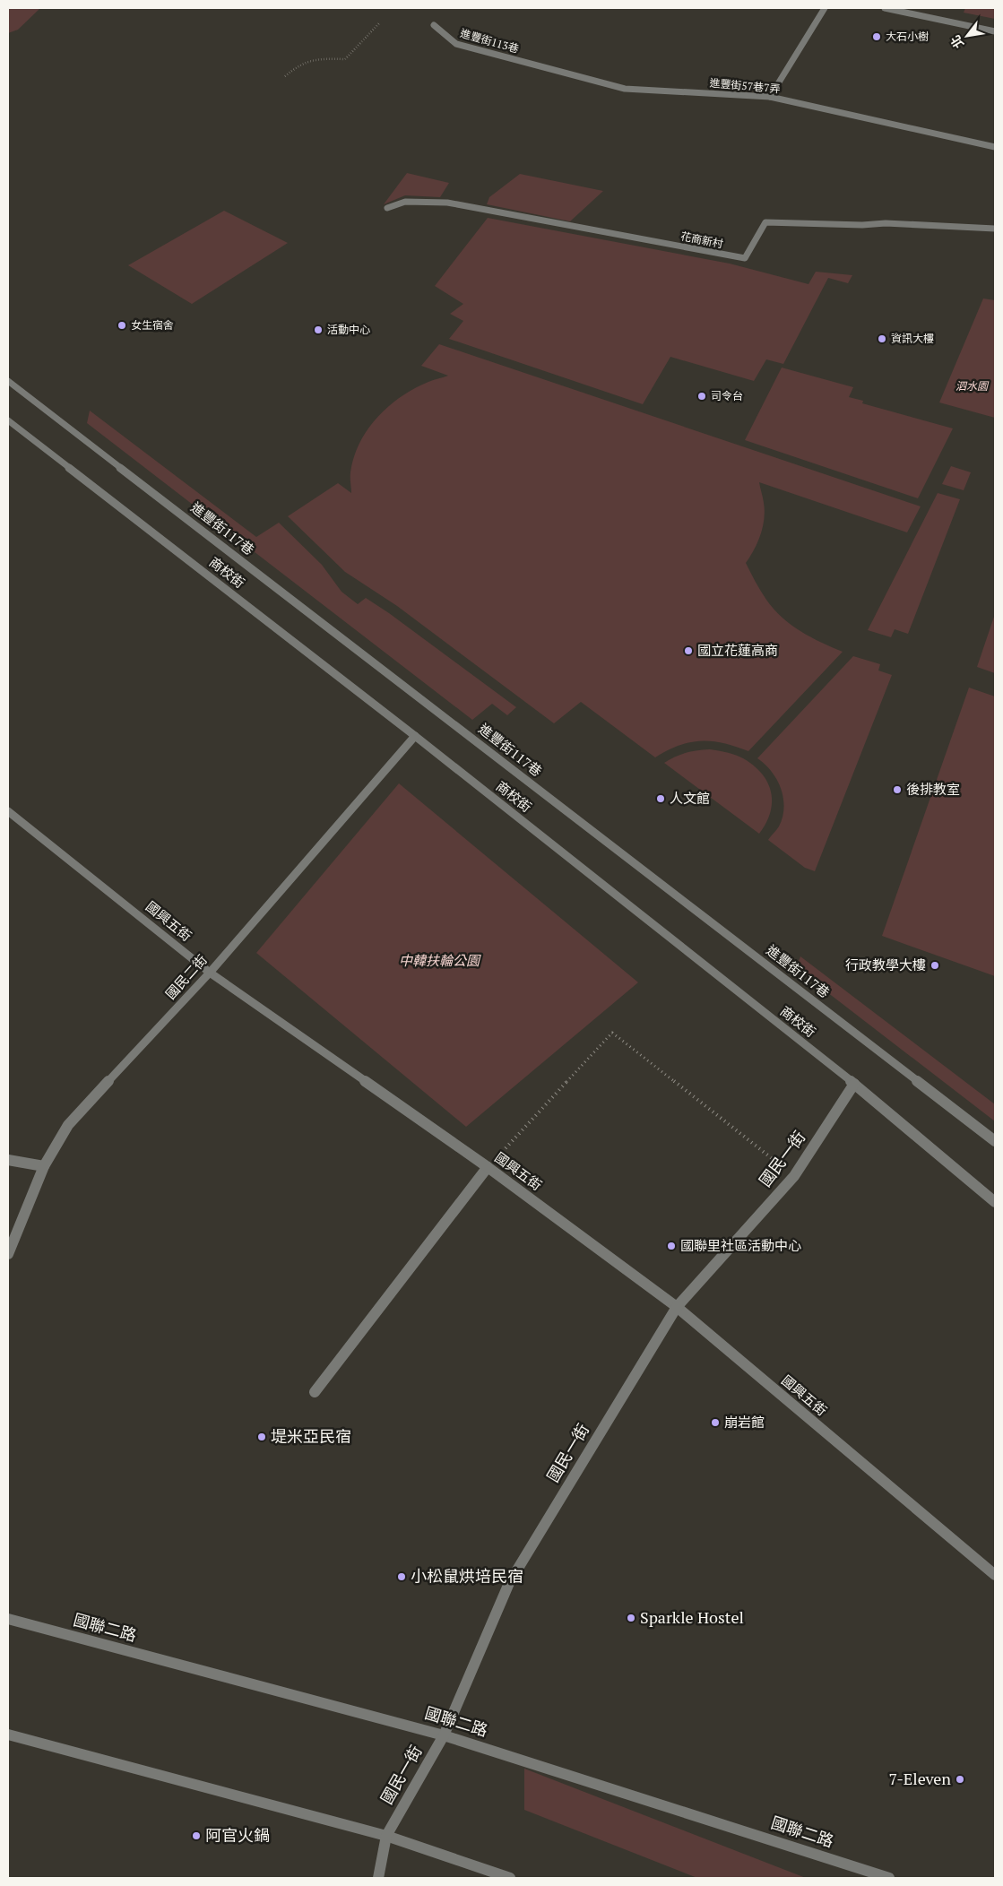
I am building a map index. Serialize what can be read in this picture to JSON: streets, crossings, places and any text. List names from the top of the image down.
{
  "streets": {
    "street": [
      "進豐街113巷",
      "進豐街57巷7弄",
      "花商新村",
      "進豐街117巷",
      "商校街",
      "國興五街",
      "國民二街",
      "國民一街",
      "國聯二路"
    ]
  },
  "crossings": [
    ["進豐街113巷", "進豐街57巷7弄"],
    ["商校街", "國民二街"],
    ["商校街", "國民一街"],
    ["國興五街", "國民二街"],
    ["國興五街", "國民一街"],
    ["國民一街", "國聯二路"]
  ],
  "parks": ["泗水園", "中韓扶輪公園"],
  "places": [
    "大石小樹",
    "女生宿舍",
    "活動中心",
    "資訊大樓",
    "司令台",
    "國立花蓮高商",
    "後排教室",
    "人文館",
    "行政教學大樓",
    "國聯里社區活動中心",
    "崩岩館",
    "堤米亞民宿",
    "小松鼠烘培民宿",
    "Sparkle Hostel",
    "7-Eleven",
    "阿官火鍋"
  ],
  "north": "bottom left"
}
